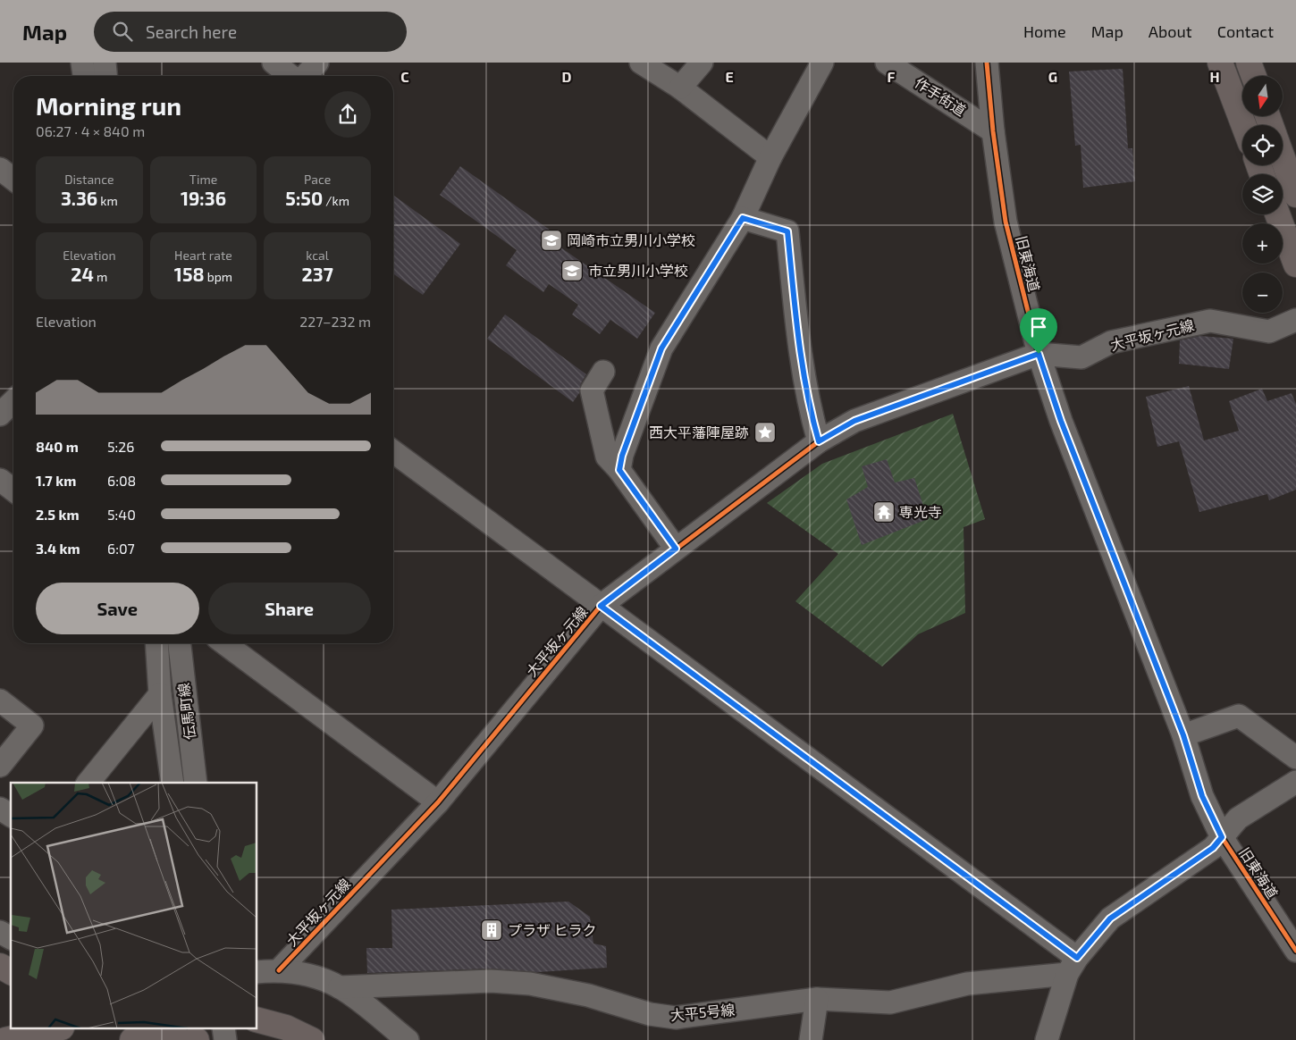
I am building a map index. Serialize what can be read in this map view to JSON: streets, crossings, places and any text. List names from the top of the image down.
{
  "streets": {
    "street": [
      "作手街道",
      "旧東海道",
      "大平坂ヶ元線",
      "伝馬町線",
      "大平5号線"
    ]
  },
  "crossings": [
    ["作手街道", "旧東海道"],
    ["旧東海道", "大平坂ヶ元線"]
  ],
  "places": {
    "school or university": ["岡崎市立男川小学校", "市立男川小学校"],
    "place": ["西大平藩陣屋跡"],
    "temple": ["専光寺"],
    "building": ["プラザ ヒラク"]
  },
  "north": "bottom",
  "page": {
    "header": "Map",
    "search": "Search here",
    "nav": [
      "Home",
      "Map",
      "About",
      "Contact"
    ],
    "map_buttons": ["+", "−"],
    "heading": ["Morning run", "06:27 · 4 × 840 m"],
    "stats": [
      ["Distance", "3.36 km"],
      ["Time", "19:36"],
      ["Pace", "5:50 /km"],
      ["Elevation", "24 m"],
      ["Heart rate", "158 bpm"],
      ["kcal", "237"]
    ],
    "chart": ["Elevation", "227–232 m"],
    "list": [
      {
        "name": "840 m",
        "note": "5:26"
      },
      {
        "name": "1.7 km",
        "note": "6:08"
      },
      {
        "name": "2.5 km",
        "note": "5:40"
      },
      {
        "name": "3.4 km",
        "note": "6:07"
      }
    ],
    "buttons": ["Save", "Share"]
  },
  "grid": {
    "columns": [
      "C",
      "D",
      "E",
      "F",
      "G",
      "H"
    ]
  }
}
